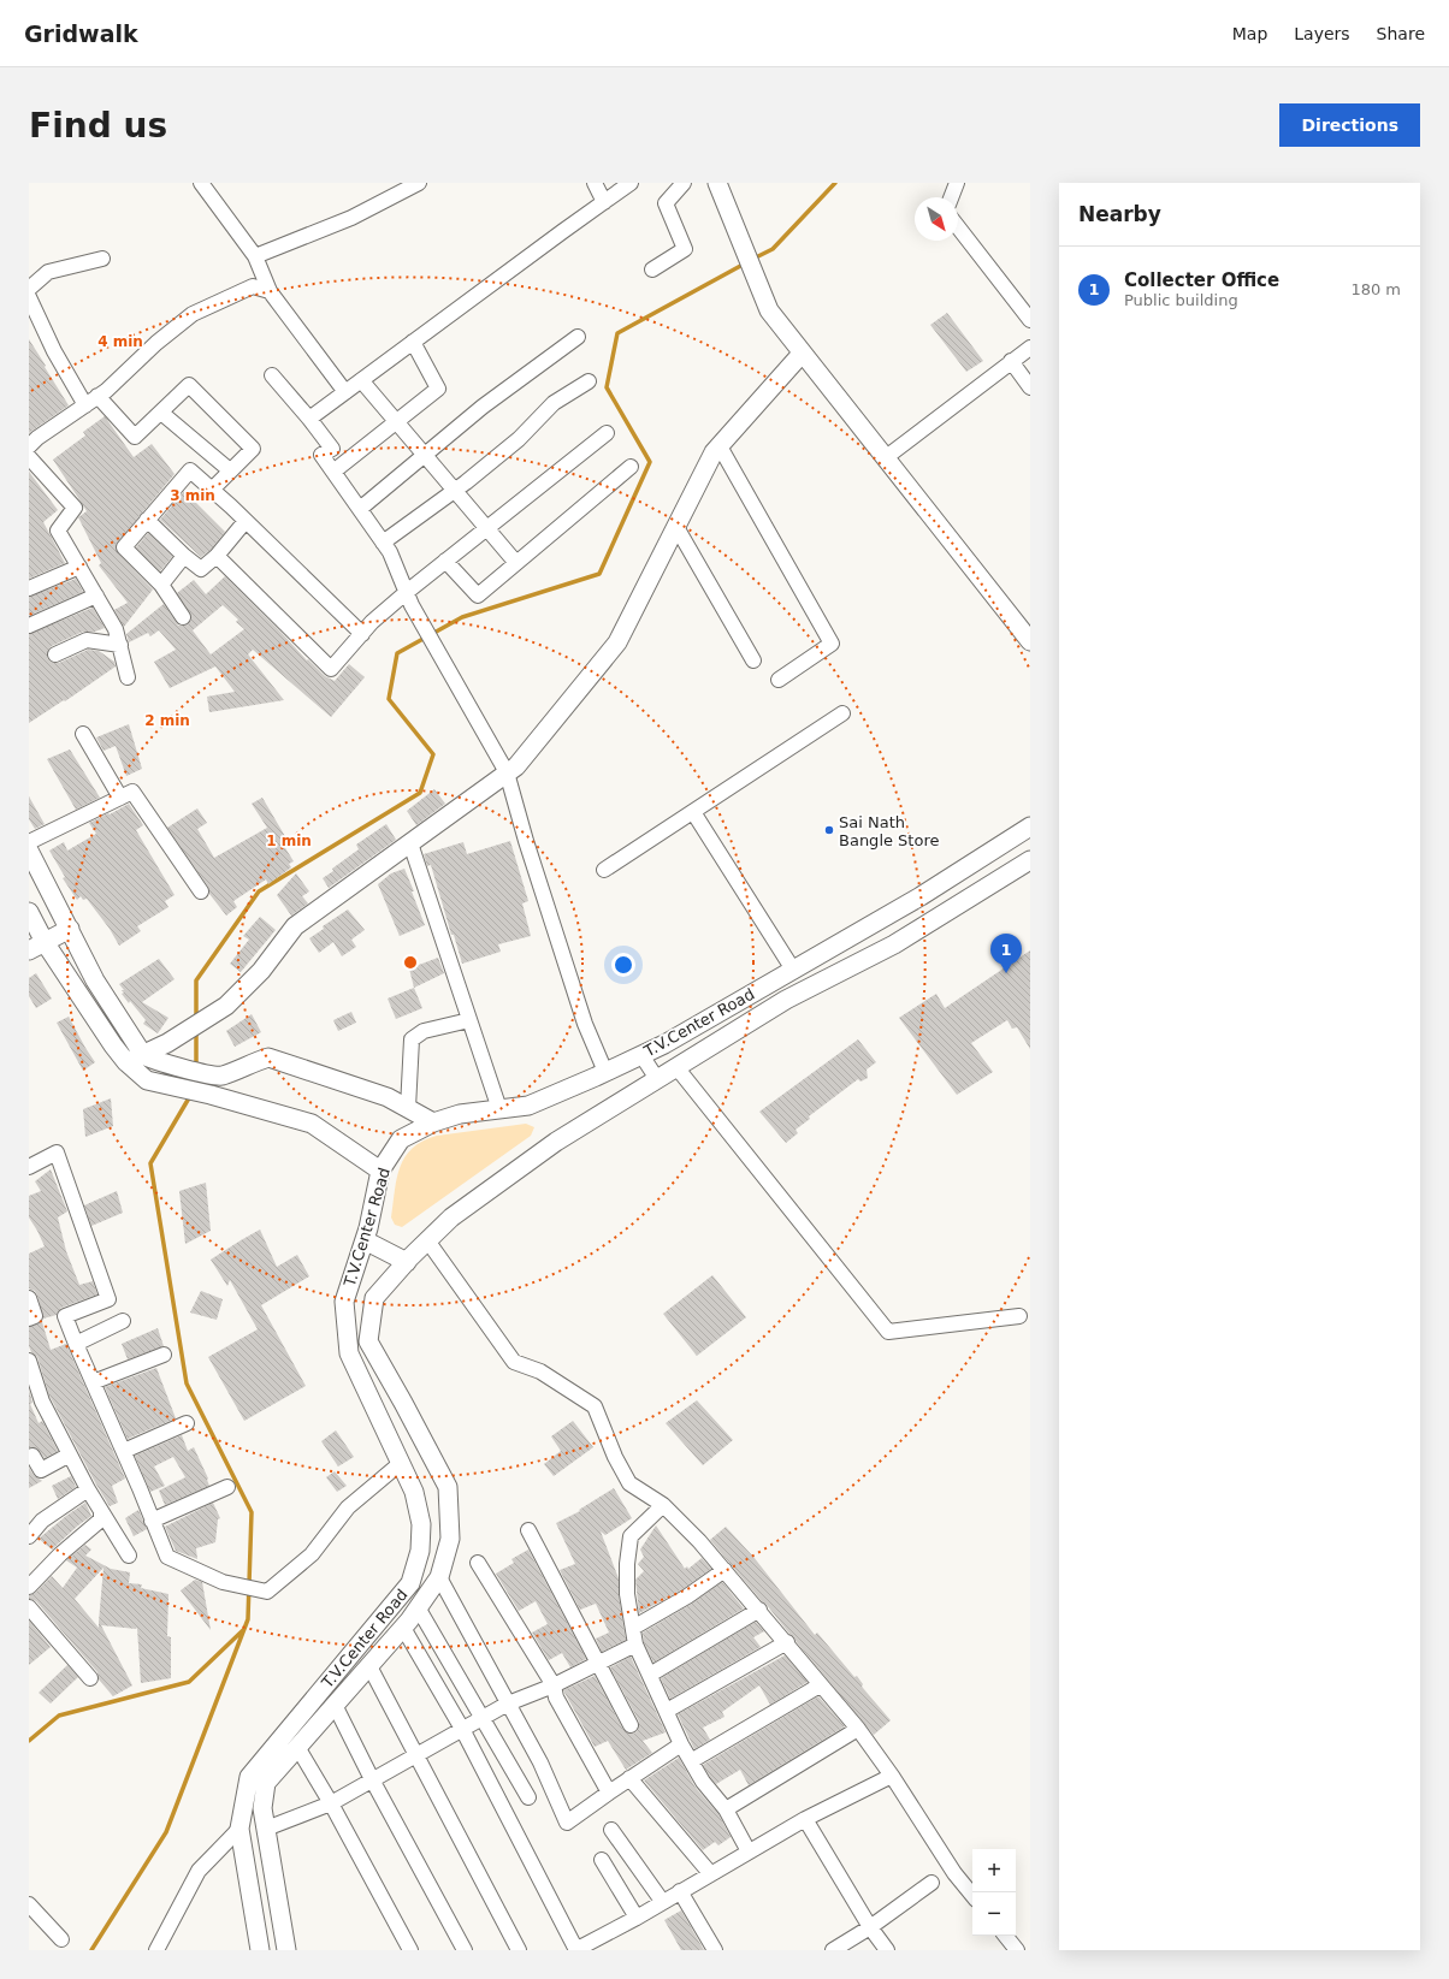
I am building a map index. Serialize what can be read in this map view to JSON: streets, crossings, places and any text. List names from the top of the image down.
{
  "streets": {
    "street": ["T.V.Center Road"]
  },
  "places": ["Sai Nath Bangle Store"],
  "north": "bottom right",
  "page": {
    "header": "Gridwalk",
    "nav": ["Map", "Layers", "Share"],
    "buttons": "Directions",
    "title": "Find us",
    "heading": "Nearby",
    "list": [
      {
        "mark": "1",
        "name": "Collecter Office",
        "note": "Public building",
        "value": "180 m"
      }
    ],
    "pins": "1",
    "map_buttons": ["+", "−"]
  },
  "rings": [
    "4 min",
    "3 min",
    "2 min",
    "1 min"
  ]
}
